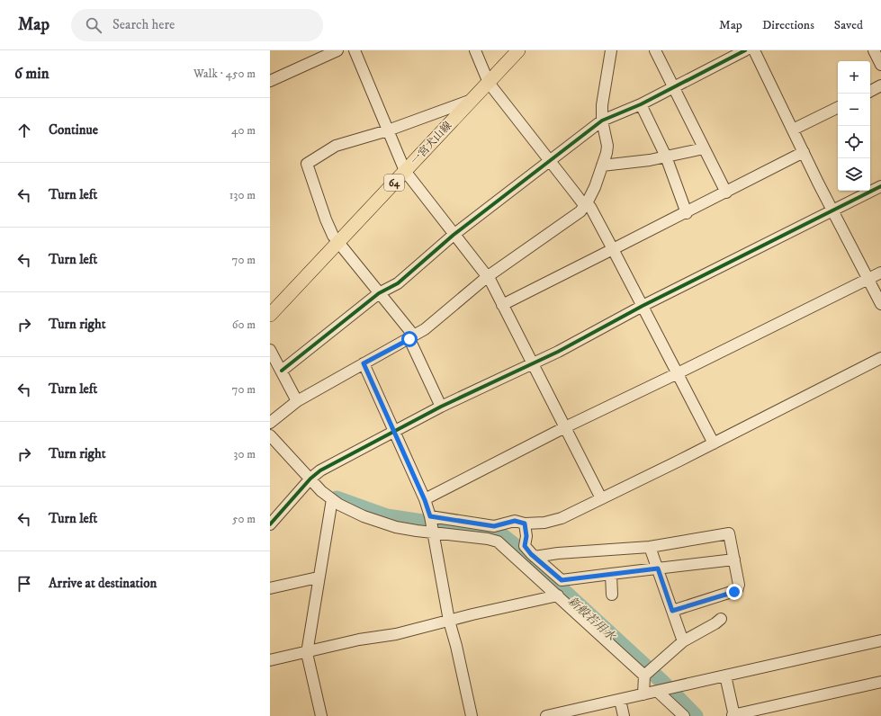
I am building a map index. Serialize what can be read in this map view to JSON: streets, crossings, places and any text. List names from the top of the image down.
{
  "streets": {
    "main road": ["一宮犬山線", "64"]
  },
  "water": ["新般若用水"],
  "page": {
    "header": "Map",
    "search": "Search here",
    "nav": ["Map", "Directions", "Saved"],
    "heading": ["6 min", "Walk · 450 m"],
    "map_buttons": ["+", "−"],
    "list": [
      ["Continue", "40 m"],
      ["Turn left", "130 m"],
      ["Turn left", "70 m"],
      ["Turn right", "60 m"],
      ["Turn left", "70 m"],
      ["Turn right", "30 m"],
      ["Turn left", "50 m"],
      "Arrive at destination"
    ]
  }
}
